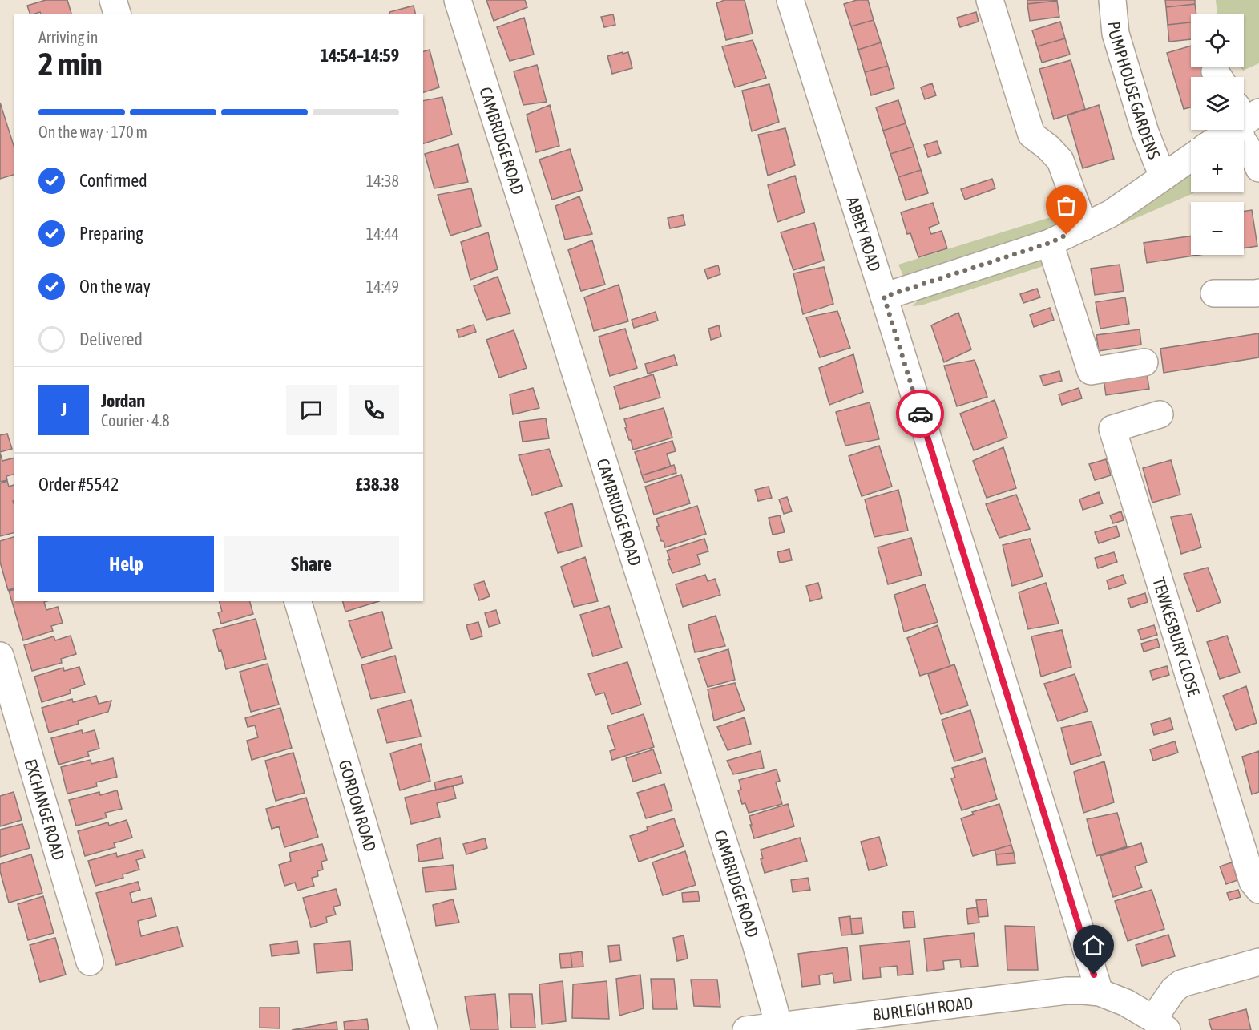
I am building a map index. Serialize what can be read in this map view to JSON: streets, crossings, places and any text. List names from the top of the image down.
{
  "streets": {
    "street": [
      "PUMPHOUSE GARDENS",
      "CAMBRIDGE ROAD",
      "ABBEY ROAD",
      "TEWKESBURY CLOSE",
      "GORDON ROAD",
      "EXCHANGE ROAD",
      "BURLEIGH ROAD"
    ]
  },
  "crossings": [
    ["CAMBRIDGE ROAD", "BURLEIGH ROAD"],
    ["ABBEY ROAD", "BURLEIGH ROAD"]
  ],
  "page": {
    "map_buttons": ["+", "−"],
    "heading": ["2 min", "Arriving in", "14:54–14:59"],
    "panel": [
      "Jordan",
      "Courier · 4.8",
      "Order #5542",
      "£38.38"
    ],
    "bar": "On the way · 170 m",
    "list": [
      ["Confirmed", "14:38"],
      ["Preparing", "14:44"],
      ["On the way", "14:49"],
      "Delivered"
    ],
    "round": "J",
    "buttons": ["Help", "Share"]
  }
}
